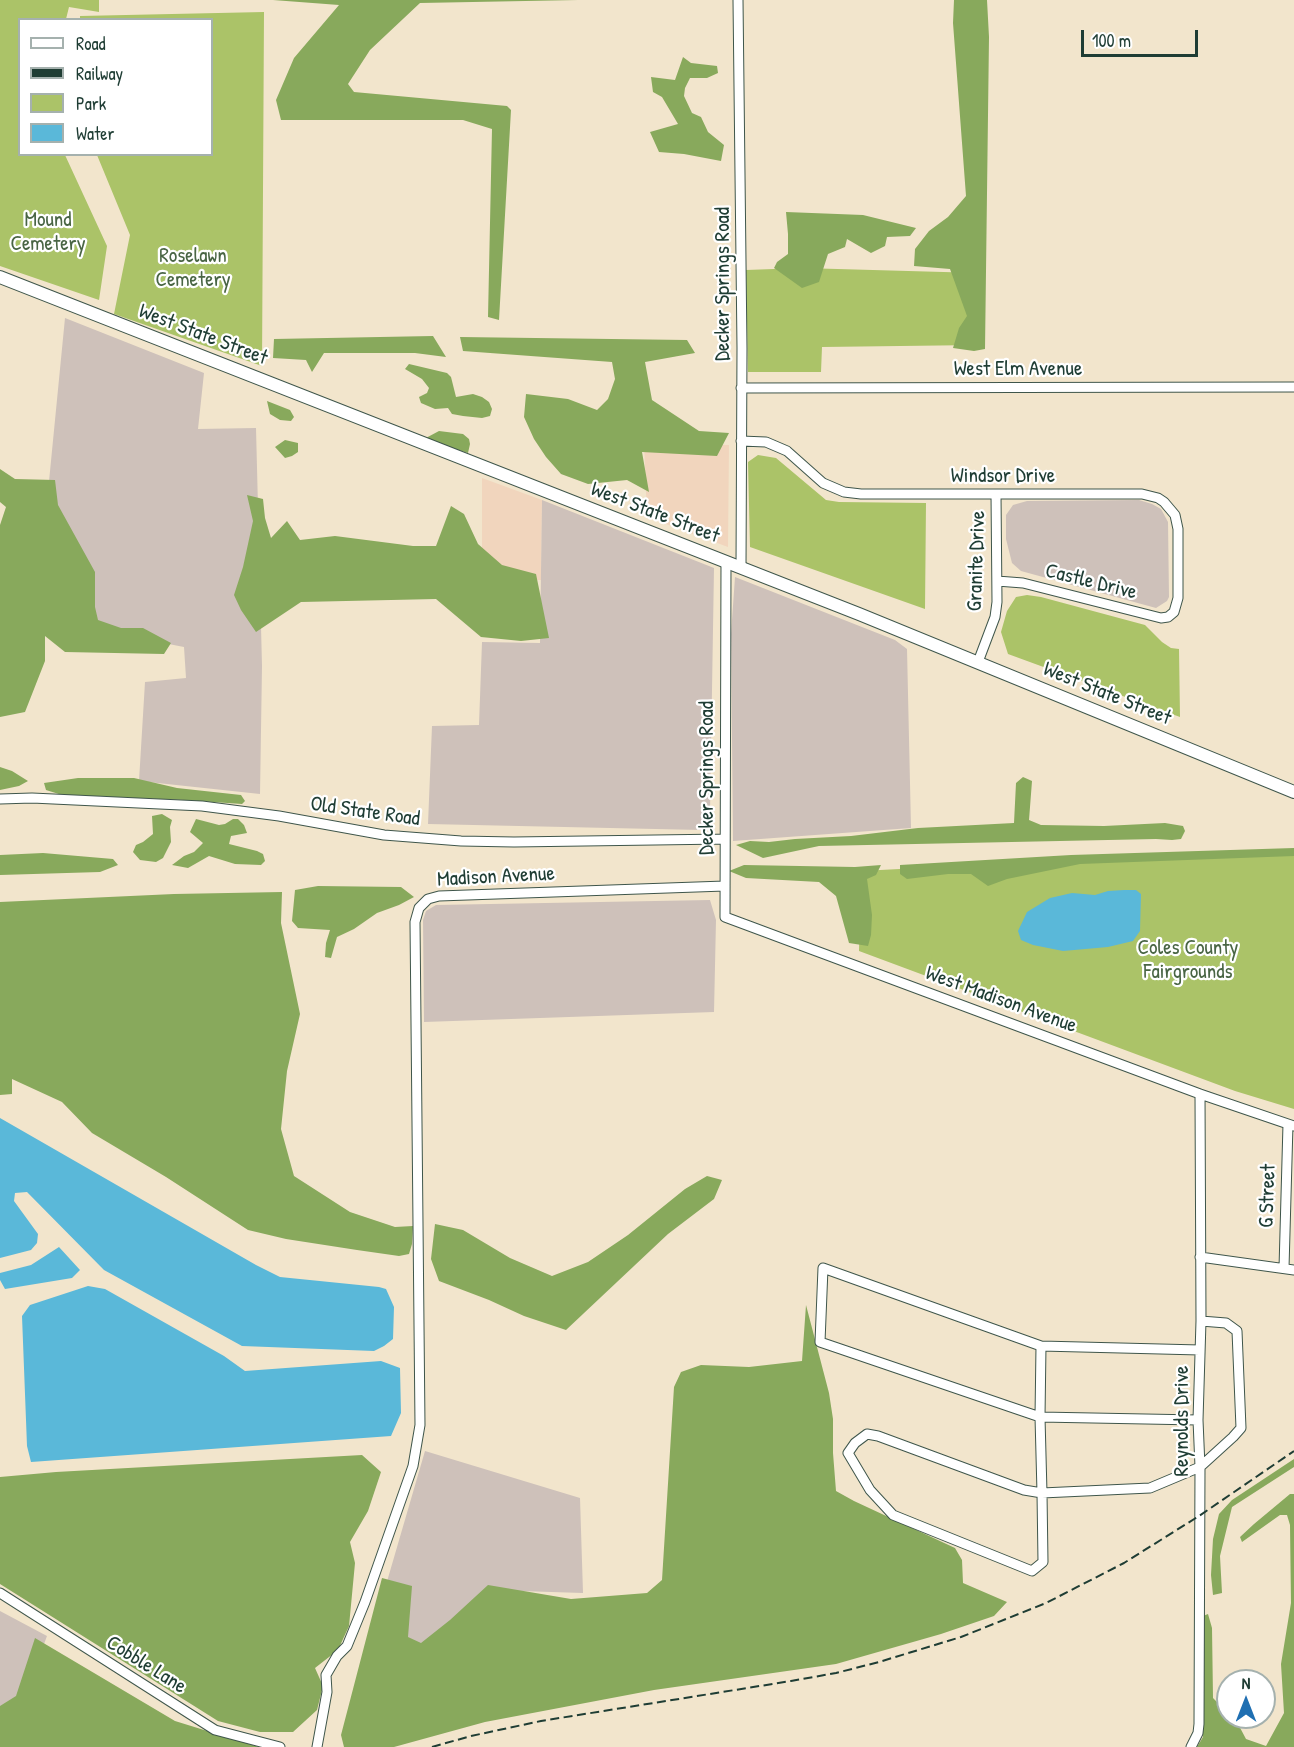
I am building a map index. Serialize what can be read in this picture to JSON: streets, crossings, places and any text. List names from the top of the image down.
{
  "streets": {
    "street": [
      "Decker Springs Road",
      "West State Street",
      "West Elm Avenue",
      "Windsor Drive",
      "Granite Drive",
      "Castle Drive",
      "Old State Road",
      "Madison Avenue",
      "West Madison Avenue",
      "G Street",
      "Reynolds Drive",
      "Cobble Lane"
    ]
  },
  "crossings": [
    ["Decker Springs Road", "West State Street"],
    ["Decker Springs Road", "West Elm Avenue"],
    ["Decker Springs Road", "Windsor Drive"],
    ["Decker Springs Road", "Old State Road"],
    ["Decker Springs Road", "Madison Avenue"],
    ["Decker Springs Road", "West Madison Avenue"],
    ["West State Street", "Granite Drive"],
    ["Windsor Drive", "Granite Drive"],
    ["Windsor Drive", "Castle Drive"],
    ["Granite Drive", "Castle Drive"],
    ["Madison Avenue", "West Madison Avenue"],
    ["West Madison Avenue", "G Street"],
    ["West Madison Avenue", "Reynolds Drive"]
  ],
  "parks": ["Mound Cemetery", "Roselawn Cemetery", "Coles County Fairgrounds"],
  "legend": [
    "Road",
    "Railway",
    "Park",
    "Water"
  ],
  "scale_bar": "100 m",
  "north": "top"
}
